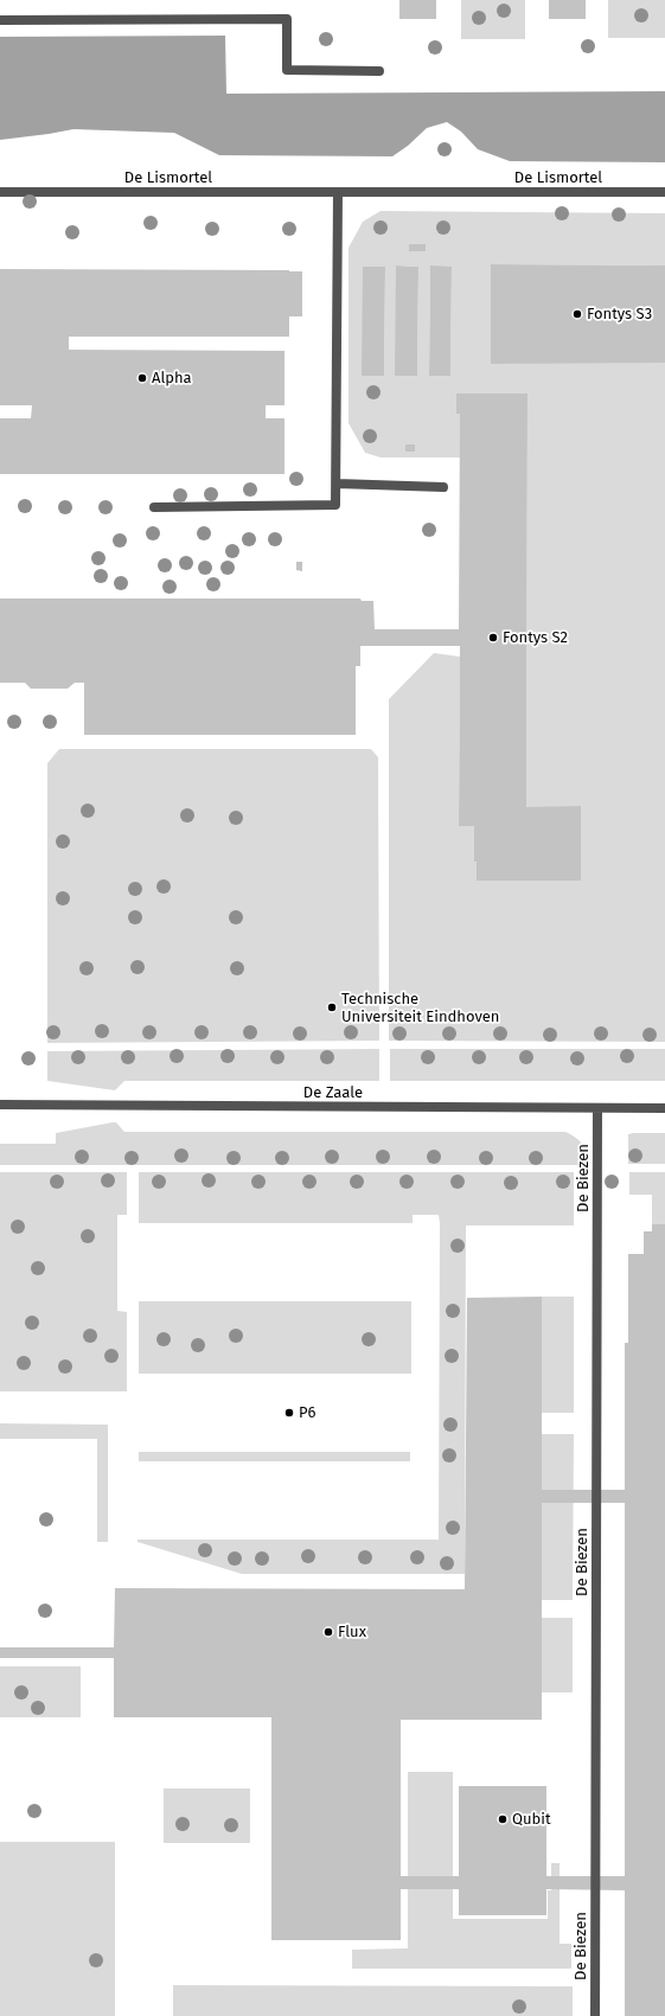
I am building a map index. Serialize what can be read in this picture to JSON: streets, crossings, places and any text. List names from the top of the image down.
{
  "streets": {
    "street": ["De Lismortel", "De Zaale", "De Biezen"]
  },
  "crossings": [
    ["De Zaale", "De Biezen"]
  ],
  "places": [
    "Fontys S3",
    "Alpha",
    "Fontys S2",
    "Technische Universiteit Eindhoven",
    "P6",
    "Flux",
    "Qubit"
  ]
}
